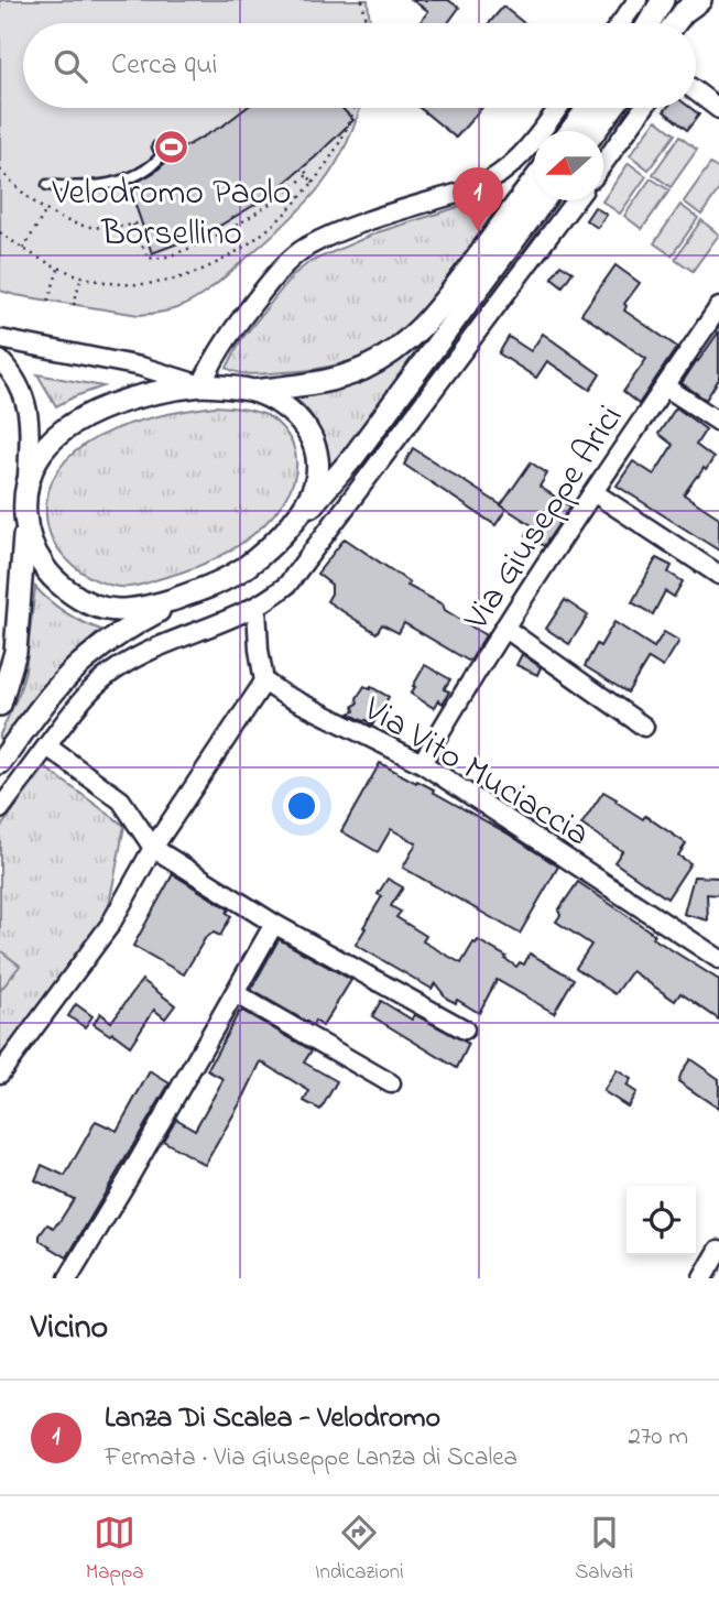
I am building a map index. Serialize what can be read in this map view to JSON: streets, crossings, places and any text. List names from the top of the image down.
{
  "streets": {
    "street": ["Via Giuseppe Arici", "Via Vito Muciaccia"]
  },
  "crossings": [
    ["Via Giuseppe Arici", "Via Vito Muciaccia"]
  ],
  "places": {
    "sports": ["Velodromo Paolo Borsellino"]
  },
  "north": "left",
  "page": {
    "search": "Cerca qui",
    "pins": "1",
    "heading": "Vicino",
    "list": [
      {
        "mark": "1",
        "name": "Lanza Di Scalea - Velodromo",
        "note": "Fermata · Via Giuseppe Lanza di Scalea",
        "value": "270 m"
      }
    ],
    "nav": ["Mappa", "Indicazioni", "Salvati"]
  }
}
